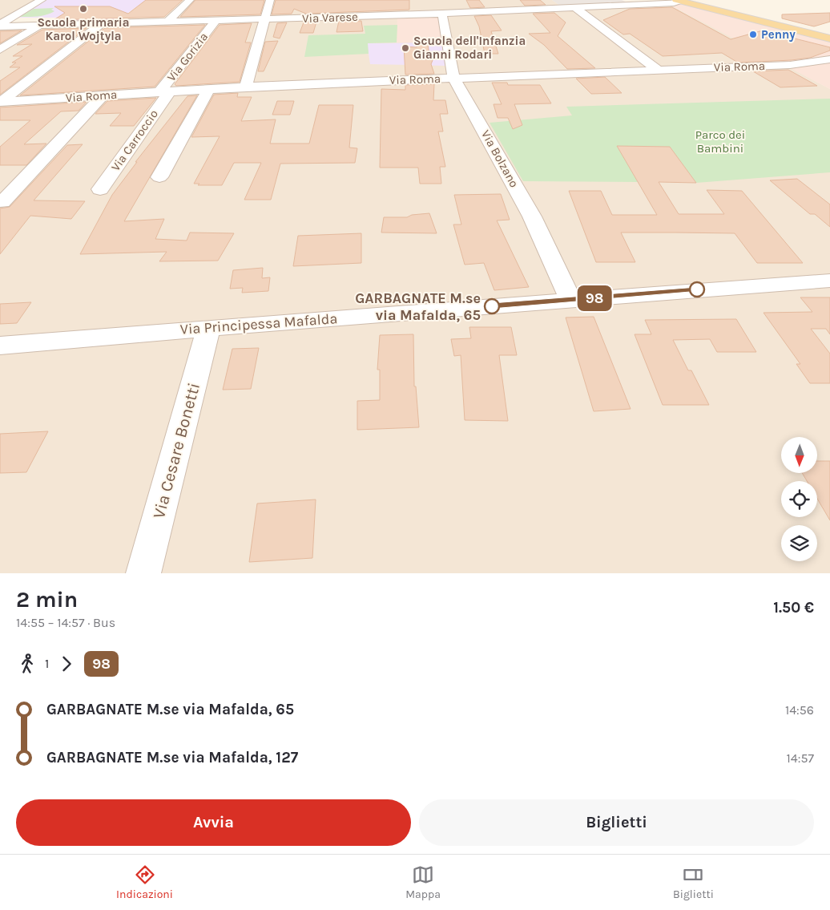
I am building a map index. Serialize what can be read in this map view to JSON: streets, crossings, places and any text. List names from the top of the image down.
{
  "streets": {
    "street": [
      "Via Varese",
      "Via Gorizia",
      "Via Roma",
      "Via Carroccio",
      "Via Bolzano",
      "Via Principessa Mafalda",
      "Via Cesare Bonetti"
    ]
  },
  "crossings": [
    ["Via Varese", "Via Gorizia"],
    ["Via Varese", "Via Bolzano"],
    ["Via Gorizia", "Via Roma"],
    ["Via Gorizia", "Via Carroccio"],
    ["Via Roma", "Via Carroccio"],
    ["Via Roma", "Via Bolzano"],
    ["Via Bolzano", "Via Principessa Mafalda"],
    ["Via Principessa Mafalda", "Via Cesare Bonetti"]
  ],
  "parks": ["Parco dei Bambini"],
  "places": [
    "Scuola primaria Karol Wojtyla",
    "Penny",
    "Scuola dell'Infanzia Gianni Rodari",
    "GARBAGNATE M.se via Mafalda, 65"
  ],
  "lines": ["bus line 98"],
  "north": "bottom",
  "page": {
    "on_map": "98",
    "heading": ["2 min", "14:55 – 14:57 · Bus", "1.50 €"],
    "legs": ["1", "98"],
    "list": [
      {
        "name": "GARBAGNATE M.se via Mafalda, 65",
        "value": "14:56"
      },
      {
        "name": "GARBAGNATE M.se via Mafalda, 127",
        "value": "14:57"
      }
    ],
    "buttons": ["Avvia", "Biglietti"],
    "tabs": ["Indicazioni", "Mappa", "Biglietti"]
  }
}
